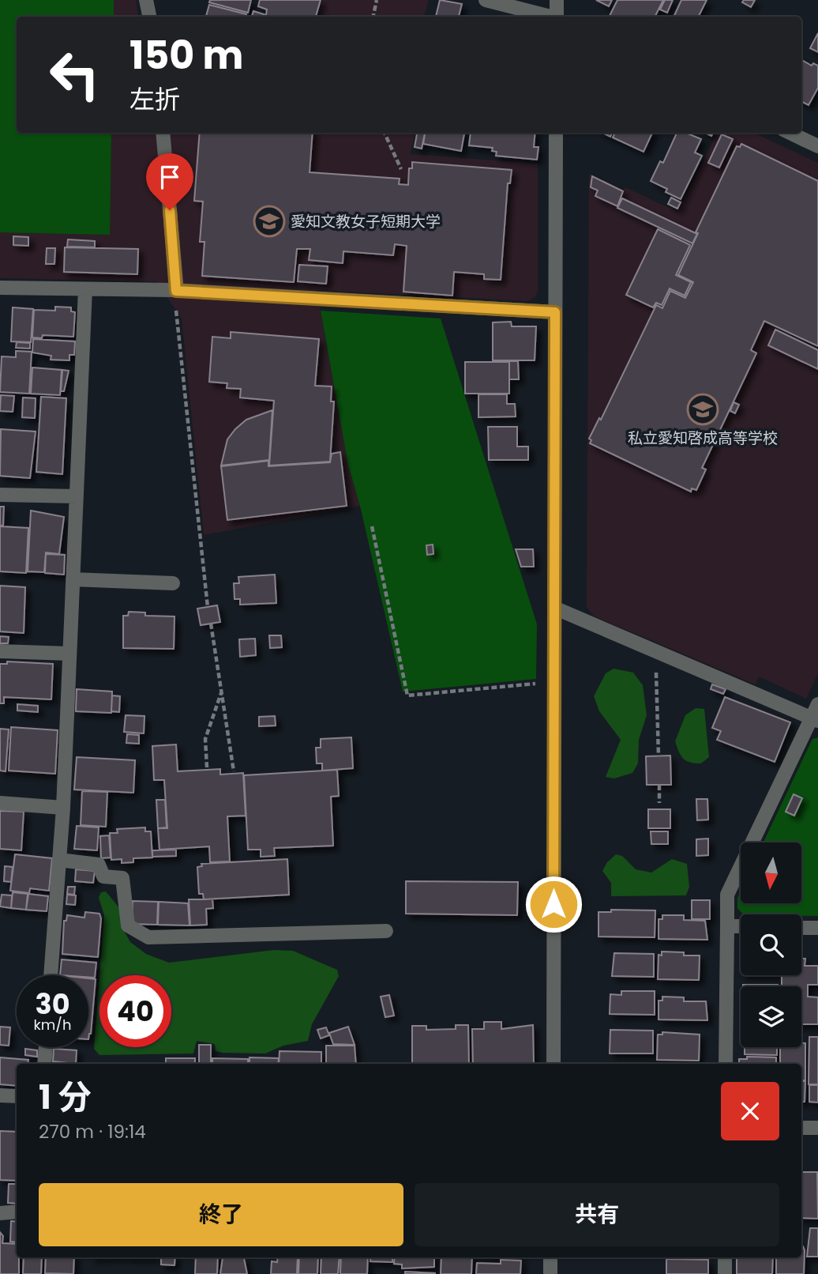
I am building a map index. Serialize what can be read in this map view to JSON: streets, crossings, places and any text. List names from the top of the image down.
{
  "places": {
    "school or university": ["愛知文教女子短期大学", "私立愛知啓成高等学校"]
  },
  "north": "bottom",
  "page": {
    "turn": ["150 m", "左折"],
    "speed": "30 km/h",
    "limit": "40",
    "heading": ["1 分", "270 m · 19:14"],
    "buttons": ["終了", "共有"]
  }
}
